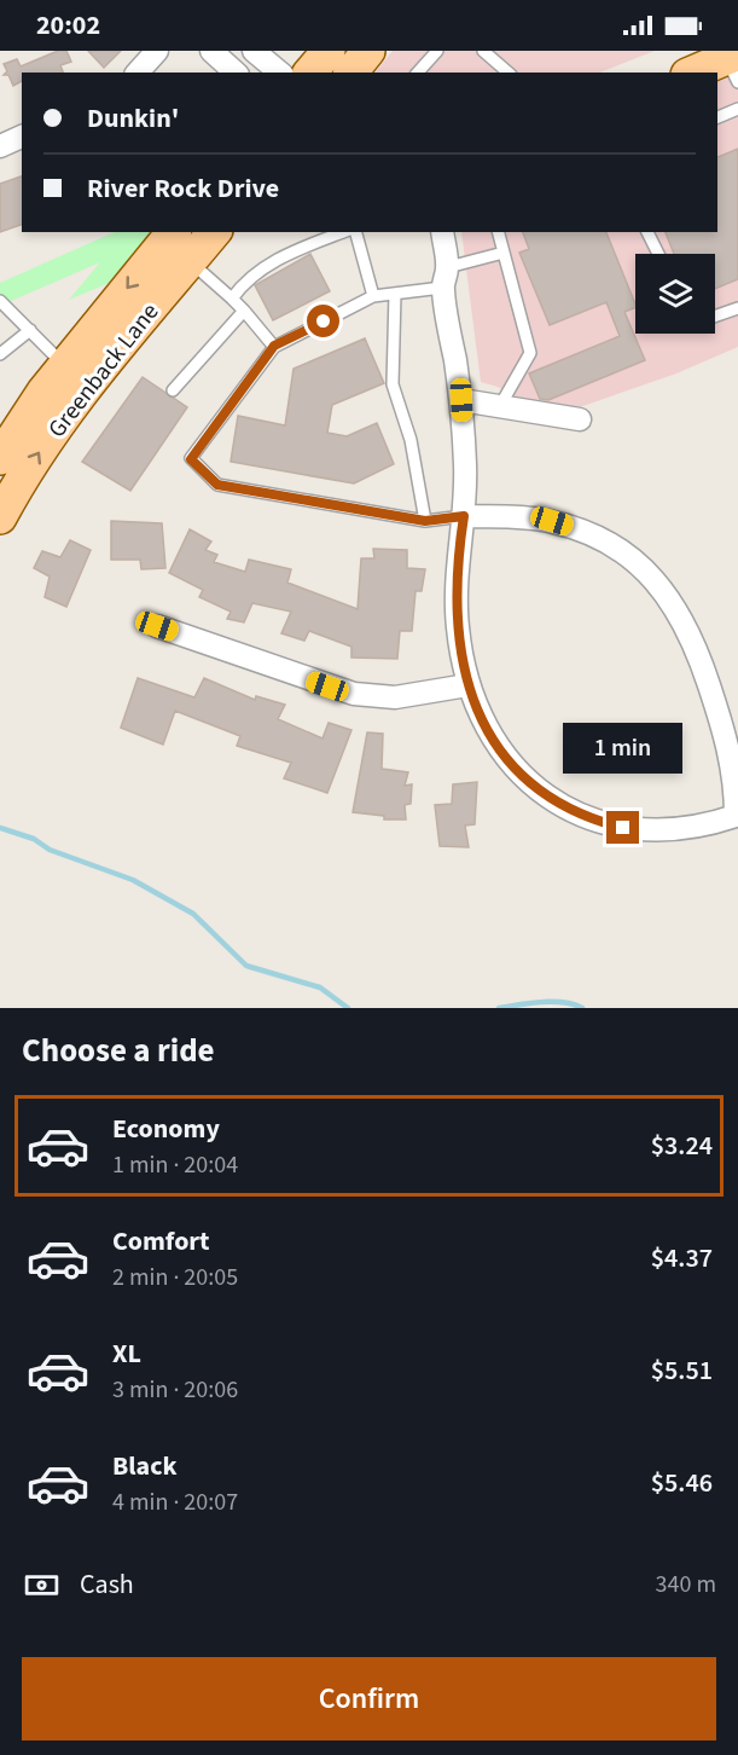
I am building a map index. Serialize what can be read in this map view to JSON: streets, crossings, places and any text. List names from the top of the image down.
{
  "streets": {
    "main road": ["Greenback Lane"]
  },
  "page": {
    "status": "20:02",
    "banner": ["Dunkin'", "River Rock Drive"],
    "bubble": "1 min",
    "heading": "Choose a ride",
    "list": [
      {
        "name": "Economy",
        "note": "1 min · 20:04",
        "value": "$3.24"
      },
      {
        "name": "Comfort",
        "note": "2 min · 20:05",
        "value": "$4.37"
      },
      {
        "name": "XL",
        "note": "3 min · 20:06",
        "value": "$5.51"
      },
      {
        "name": "Black",
        "note": "4 min · 20:07",
        "value": "$5.46"
      }
    ],
    "pay": ["Cash", "340 m"],
    "buttons": "Confirm"
  }
}
